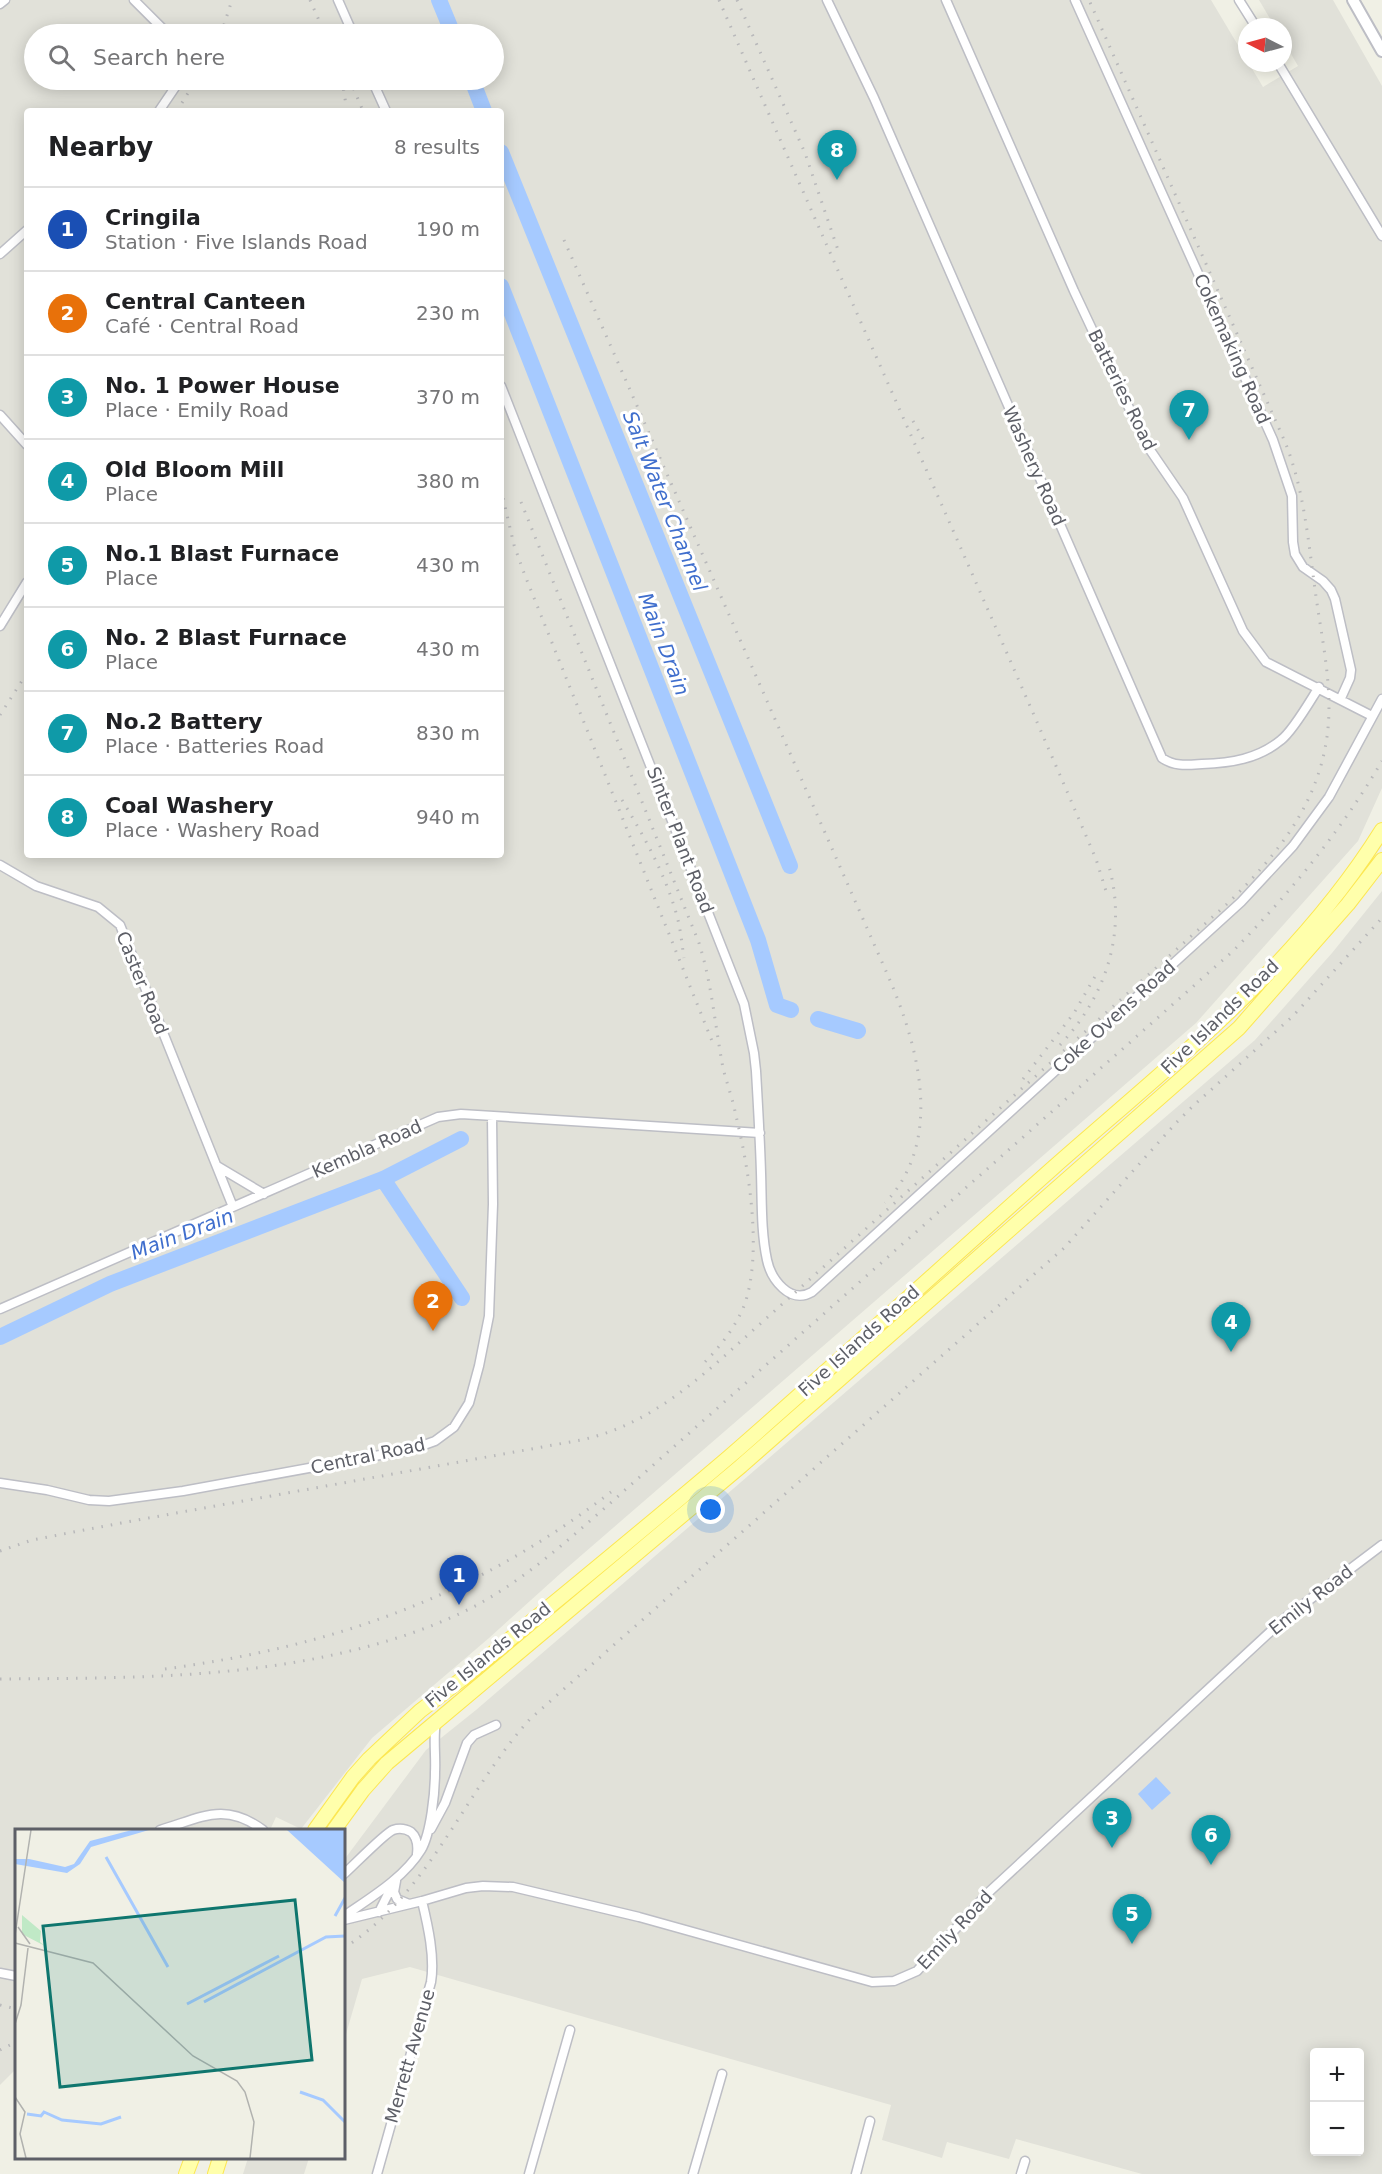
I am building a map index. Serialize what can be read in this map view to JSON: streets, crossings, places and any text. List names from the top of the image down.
{
  "streets": {
    "main road": ["Five Islands Road"],
    "street": [
      "Cokemaking Road",
      "Batteries Road",
      "Washery Road",
      "Sinter Plant Road",
      "Caster Road",
      "Coke Ovens Road",
      "Kembla Road",
      "Central Road",
      "Emily Road",
      "Merrett Avenue"
    ]
  },
  "crossings": [
    ["Cokemaking Road", "Batteries Road"],
    ["Batteries Road", "Washery Road"],
    ["Batteries Road", "Coke Ovens Road"],
    ["Sinter Plant Road", "Coke Ovens Road"],
    ["Sinter Plant Road", "Kembla Road"],
    ["Caster Road", "Kembla Road"],
    ["Kembla Road", "Central Road"],
    ["Emily Road", "Merrett Avenue"]
  ],
  "water": ["Salt Water Channel", "Main Drain"],
  "north": "left",
  "page": {
    "search": "Search here",
    "heading": ["Nearby", "8 results"],
    "pins": [
      "8",
      "7",
      "2",
      "4",
      "1",
      "3",
      "6",
      "5"
    ],
    "list": [
      {
        "mark": "1",
        "name": "Cringila",
        "note": "Station · Five Islands Road",
        "value": "190 m"
      },
      {
        "mark": "2",
        "name": "Central Canteen",
        "note": "Café · Central Road",
        "value": "230 m"
      },
      {
        "mark": "3",
        "name": "No. 1 Power House",
        "note": "Place · Emily Road",
        "value": "370 m"
      },
      {
        "mark": "4",
        "name": "Old Bloom Mill",
        "note": "Place",
        "value": "380 m"
      },
      {
        "mark": "5",
        "name": "No.1 Blast Furnace",
        "note": "Place",
        "value": "430 m"
      },
      {
        "mark": "6",
        "name": "No. 2 Blast Furnace",
        "note": "Place",
        "value": "430 m"
      },
      {
        "mark": "7",
        "name": "No.2 Battery",
        "note": "Place · Batteries Road",
        "value": "830 m"
      },
      {
        "mark": "8",
        "name": "Coal Washery",
        "note": "Place · Washery Road",
        "value": "940 m"
      }
    ],
    "map_buttons": ["+", "−"]
  }
}
